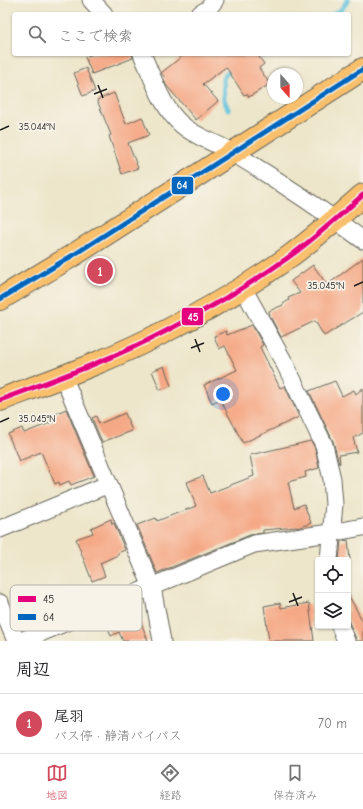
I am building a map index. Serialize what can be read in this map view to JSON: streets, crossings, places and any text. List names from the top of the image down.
{
  "lines": ["transit line 64", "transit line 45"],
  "legend": ["45", "64"],
  "north": "bottom",
  "page": {
    "search": "ここで検索",
    "pins": "1",
    "heading": "周辺",
    "list": [
      {
        "mark": "1",
        "name": "尾羽",
        "note": "バス停 · 静清バイパス",
        "value": "70 m"
      }
    ],
    "nav": ["地図", "経路", "保存済み"]
  },
  "coordinates": ["35.044°N", "35.045°N"]
}
